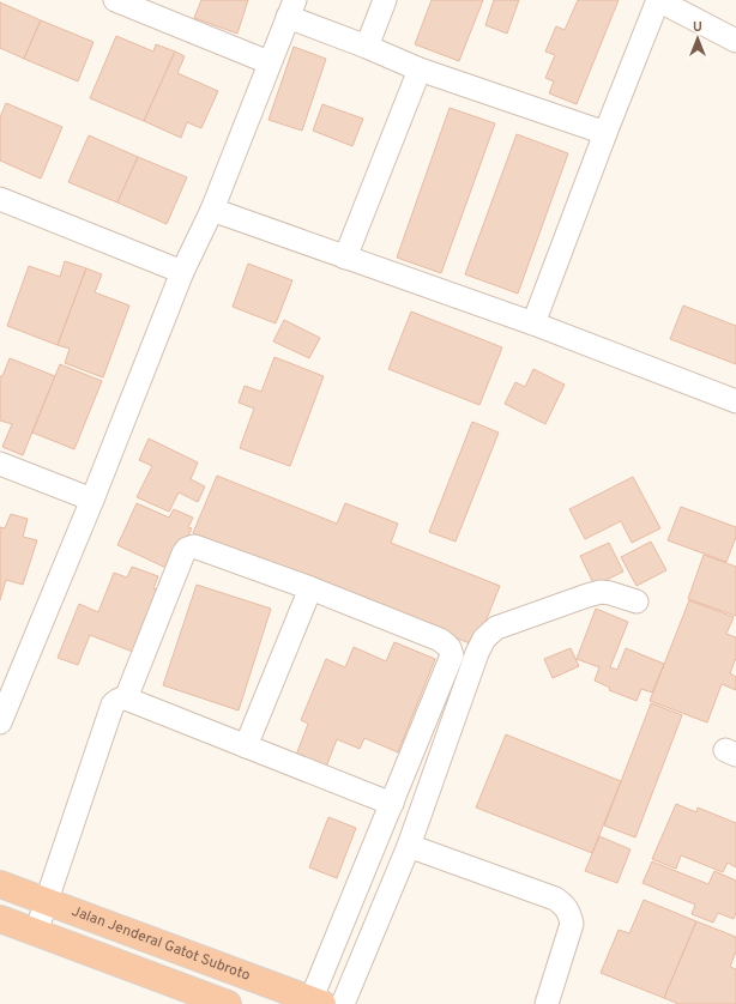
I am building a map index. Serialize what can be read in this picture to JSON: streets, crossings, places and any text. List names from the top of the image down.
{
  "streets": {
    "highway": ["Jalan Jenderal Gatot Subroto"]
  },
  "north": "top"
}
